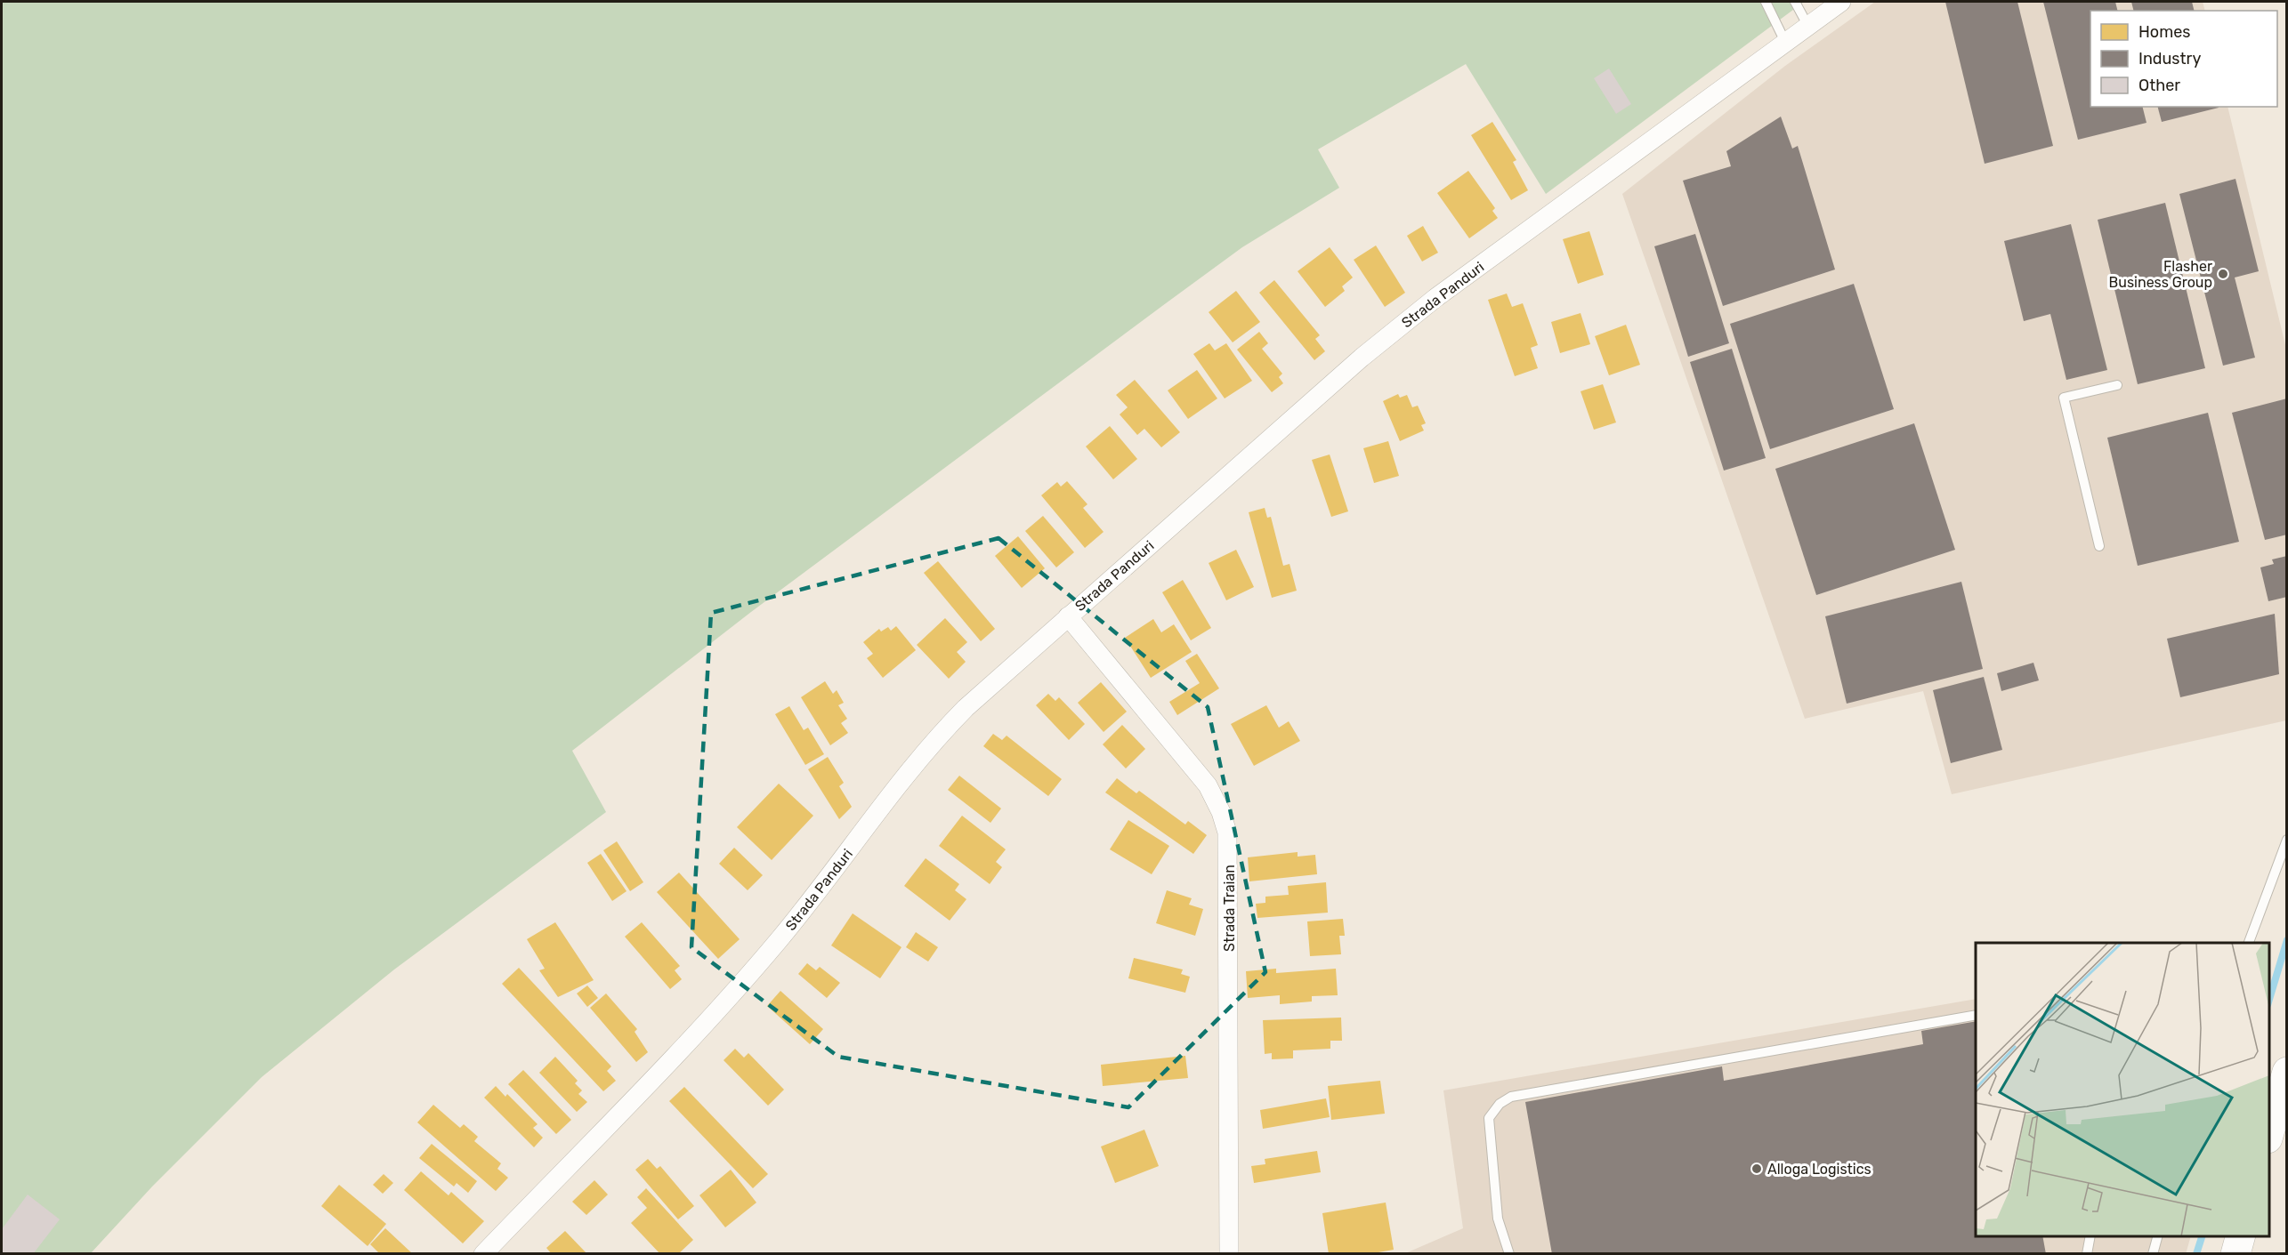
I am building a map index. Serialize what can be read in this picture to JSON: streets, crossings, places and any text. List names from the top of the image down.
{
  "streets": {
    "street": ["Strada Panduri", "Strada Traian"]
  },
  "crossings": [
    ["Strada Panduri", "Strada Traian"]
  ],
  "places": ["Flasher Business Group", "Alloga Logistics"],
  "legend": ["Homes", "Industry", "Other"]
}
